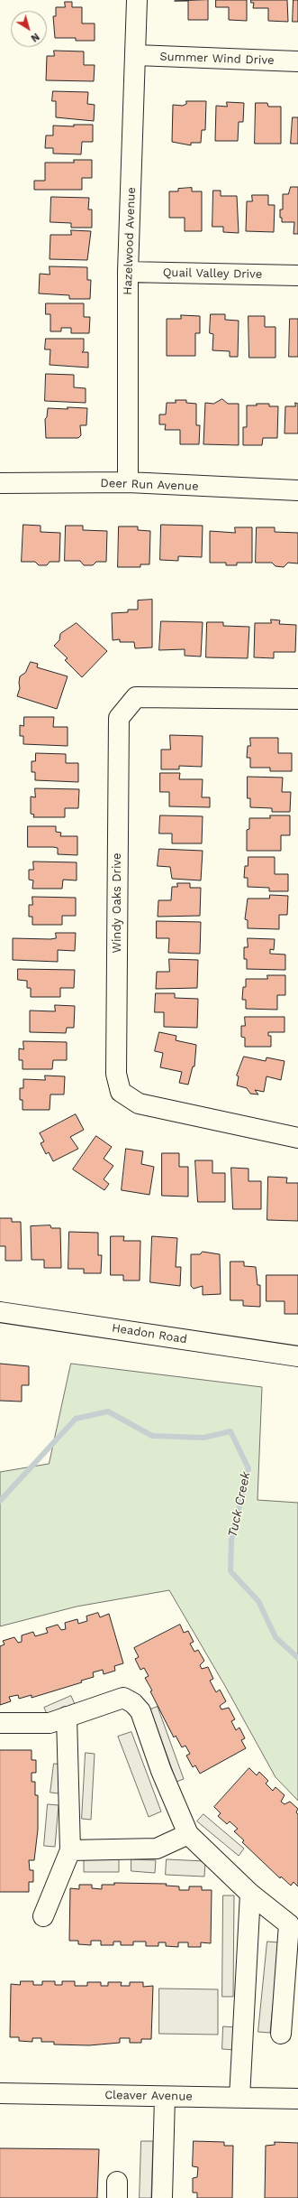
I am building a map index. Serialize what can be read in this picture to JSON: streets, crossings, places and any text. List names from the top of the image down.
{
  "streets": {
    "street": [
      "Summer Wind Drive",
      "Hazelwood Avenue",
      "Quail Valley Drive",
      "Deer Run Avenue",
      "Windy Oaks Drive",
      "Headon Road",
      "Cleaver Avenue"
    ]
  },
  "crossings": [
    ["Summer Wind Drive", "Hazelwood Avenue"],
    ["Hazelwood Avenue", "Quail Valley Drive"],
    ["Hazelwood Avenue", "Deer Run Avenue"]
  ],
  "water": ["Tuck Creek"],
  "north": "bottom right"
}
